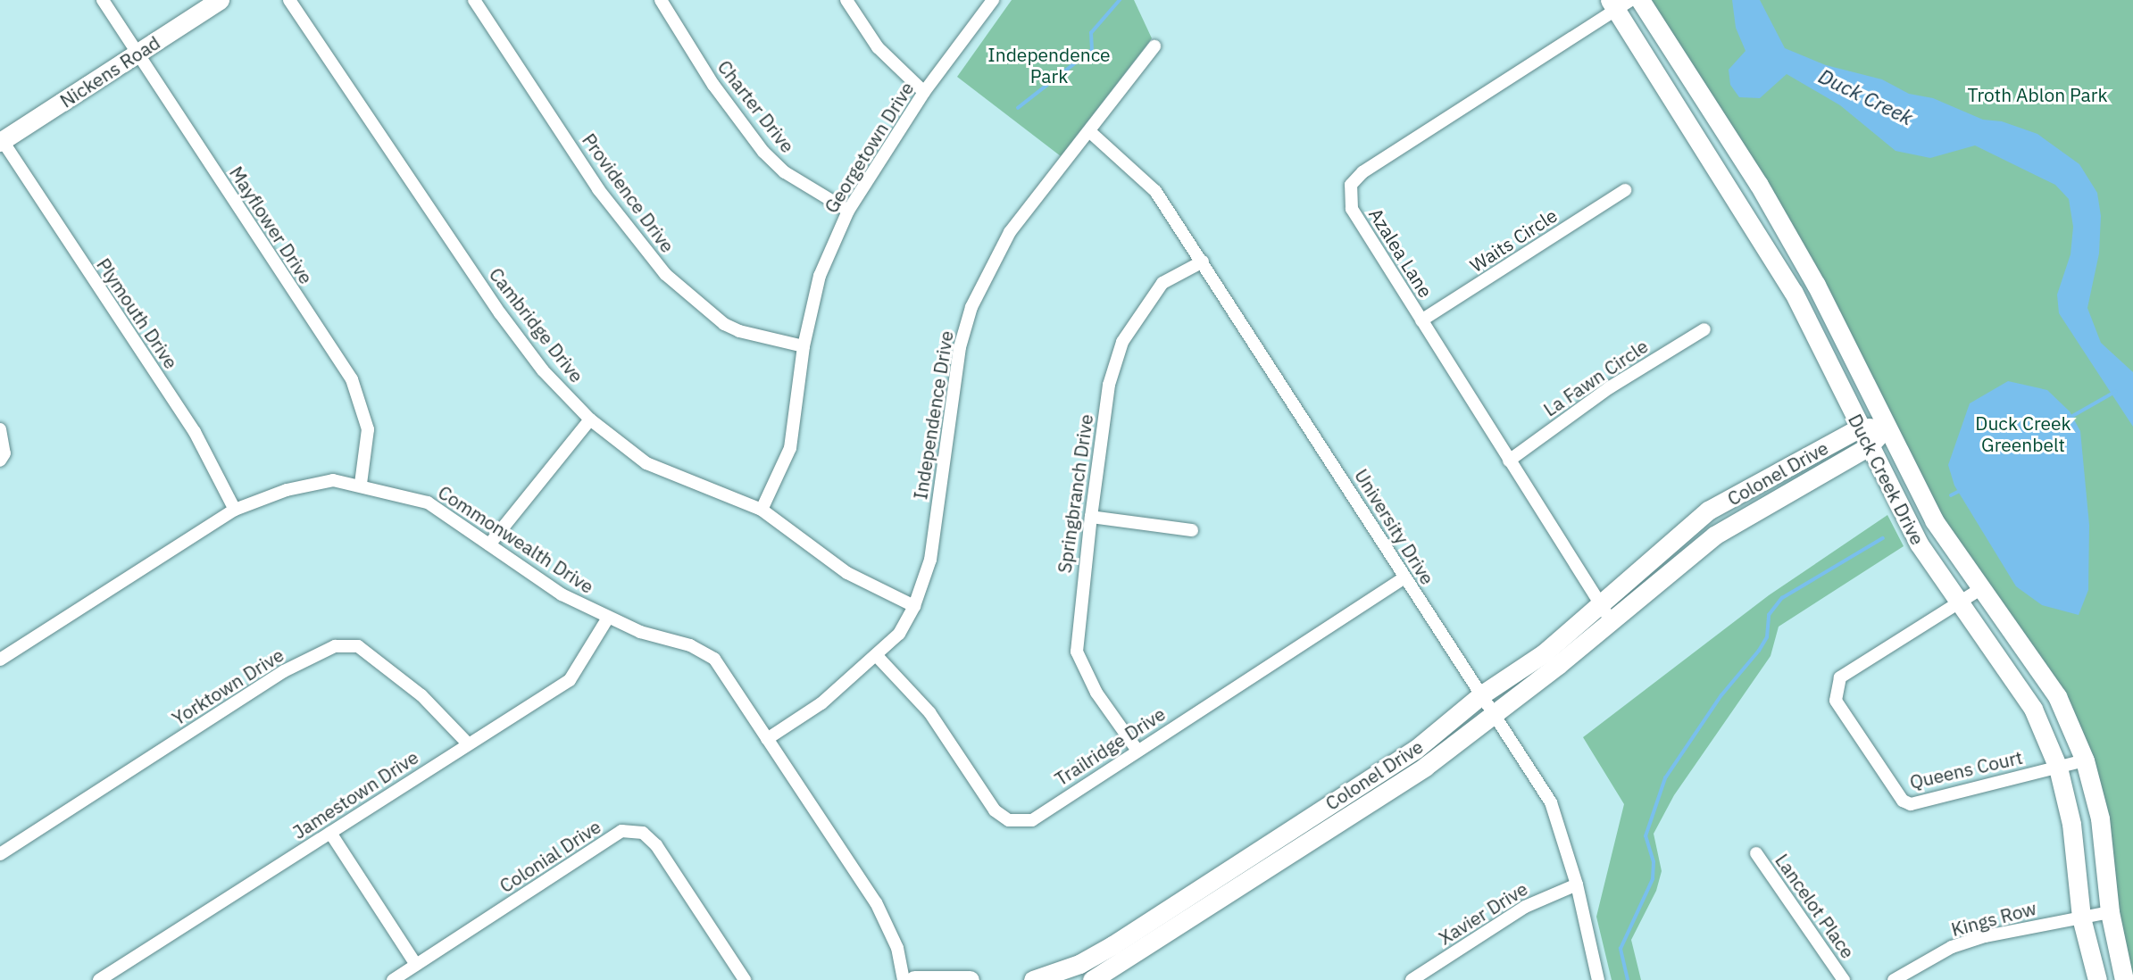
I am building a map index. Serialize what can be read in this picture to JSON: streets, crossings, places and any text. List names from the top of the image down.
{
  "streets": {
    "street": [
      "Nickens Road",
      "Charter Drive",
      "Georgetown Drive",
      "Providence Drive",
      "Mayflower Drive",
      "Waits Circle",
      "Azalea Lane",
      "Plymouth Drive",
      "Cambridge Drive",
      "La Fawn Circle",
      "Independence Drive",
      "Colonel Drive",
      "Duck Creek Drive",
      "Springbranch Drive",
      "University Drive",
      "Commonwealth Drive",
      "Yorktown Drive",
      "Trailridge Drive",
      "Queens Court",
      "Jamestown Drive",
      "Colonial Drive",
      "Lancelot Place",
      "Xavier Drive",
      "Kings Row"
    ]
  },
  "crossings": [
    ["Nickens Road", "Mayflower Drive"],
    ["Nickens Road", "Plymouth Drive"],
    ["Charter Drive", "Georgetown Drive"],
    ["Georgetown Drive", "Providence Drive"],
    ["Georgetown Drive", "Cambridge Drive"],
    ["Mayflower Drive", "Commonwealth Drive"],
    ["Waits Circle", "Azalea Lane"],
    ["Azalea Lane", "La Fawn Circle"],
    ["Azalea Lane", "Colonel Drive"],
    ["Azalea Lane", "Duck Creek Drive"],
    ["Plymouth Drive", "Commonwealth Drive"],
    ["Cambridge Drive", "Independence Drive"],
    ["Independence Drive", "University Drive"],
    ["Independence Drive", "Commonwealth Drive"],
    ["Independence Drive", "Trailridge Drive"],
    ["Colonel Drive", "Duck Creek Drive"],
    ["Colonel Drive", "University Drive"],
    ["Duck Creek Drive", "Queens Court"],
    ["Duck Creek Drive", "Kings Row"],
    ["Springbranch Drive", "University Drive"],
    ["Springbranch Drive", "Trailridge Drive"],
    ["University Drive", "Trailridge Drive"],
    ["University Drive", "Xavier Drive"],
    ["Commonwealth Drive", "Jamestown Drive"],
    ["Yorktown Drive", "Jamestown Drive"]
  ],
  "water": ["Duck Creek"],
  "parks": ["Independence Park", "Troth Ablon Park", "Duck Creek Greenbelt"]
}
